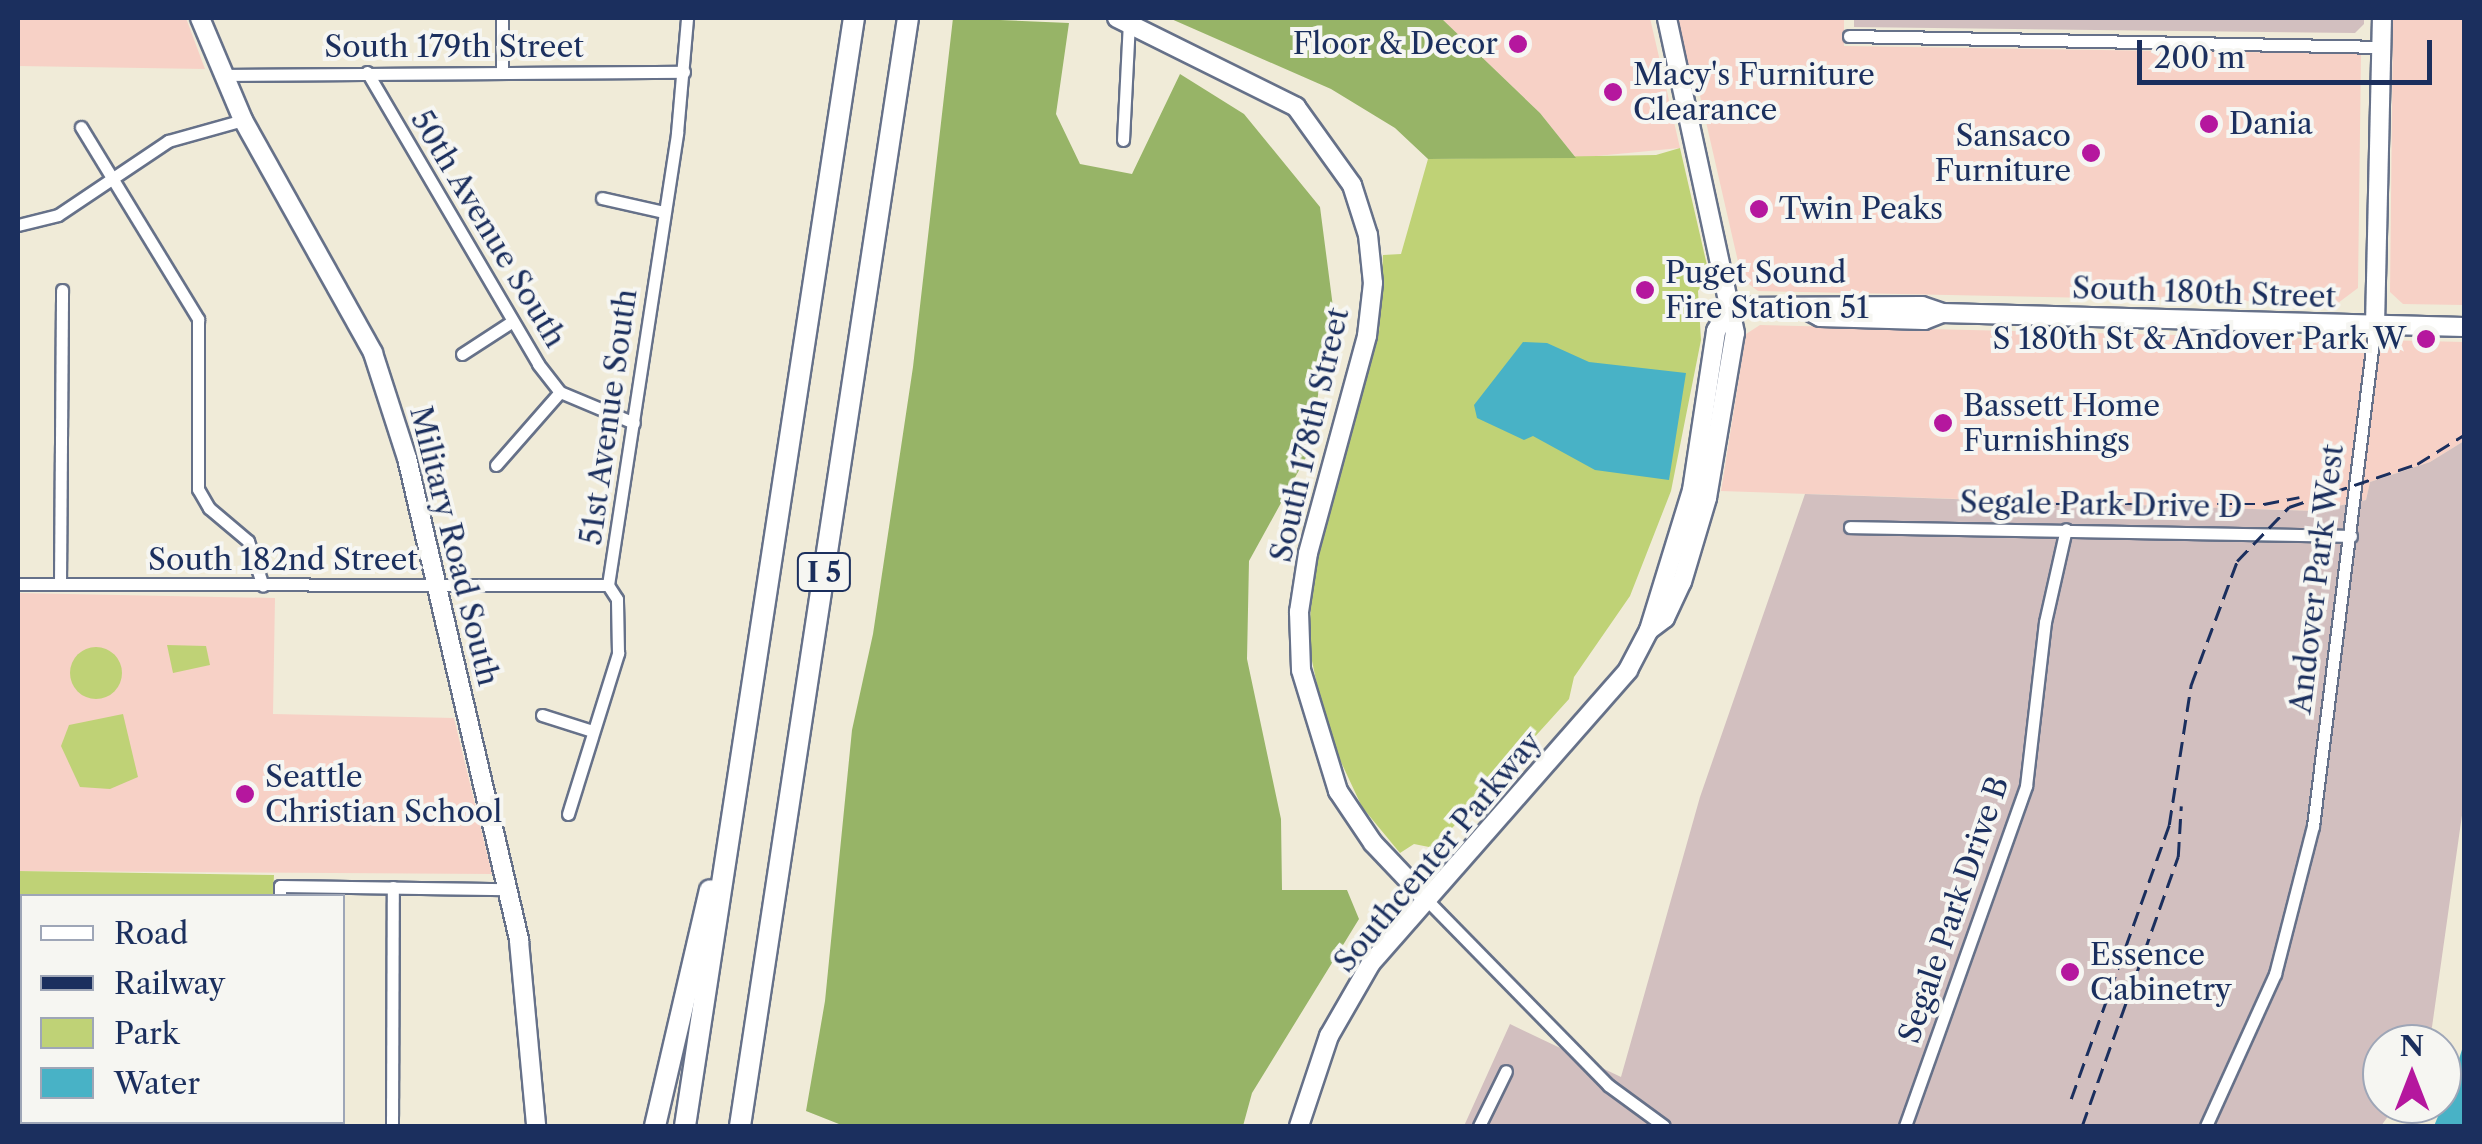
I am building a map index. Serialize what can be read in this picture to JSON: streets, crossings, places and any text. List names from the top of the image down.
{
  "streets": {
    "highway": ["I 5"],
    "main road": [
      "South 180th Street",
      "South 178th Street",
      "Military Road South",
      "Andover Park West",
      "Southcenter Parkway"
    ],
    "street": [
      "South 179th Street",
      "50th Avenue South",
      "51st Avenue South",
      "Segale Park Drive D",
      "South 182nd Street",
      "Segale Park Drive B"
    ]
  },
  "crossings": [
    ["South 179th Street", "50th Avenue South"],
    ["South 179th Street", "51st Avenue South"],
    ["South 179th Street", "Military Road South"],
    ["50th Avenue South", "51st Avenue South"],
    ["South 180th Street", "Andover Park West"],
    ["South 180th Street", "Southcenter Parkway"],
    ["51st Avenue South", "South 182nd Street"],
    ["South 178th Street", "Southcenter Parkway"],
    ["Segale Park Drive D", "Andover Park West"],
    ["Segale Park Drive D", "Segale Park Drive B"],
    ["Military Road South", "South 182nd Street"]
  ],
  "places": [
    "Floor & Decor",
    "Macy's Furniture Clearance",
    "Dania",
    "Sansaco Furniture",
    "Twin Peaks",
    "Puget Sound Fire Station 51",
    "S 180th St & Andover Park W",
    "Bassett Home Furnishings",
    "Seattle Christian School",
    "Essence Cabinetry"
  ],
  "legend": [
    "Road",
    "Railway",
    "Park",
    "Water"
  ],
  "scale_bar": "200 m",
  "north": "top"
}
